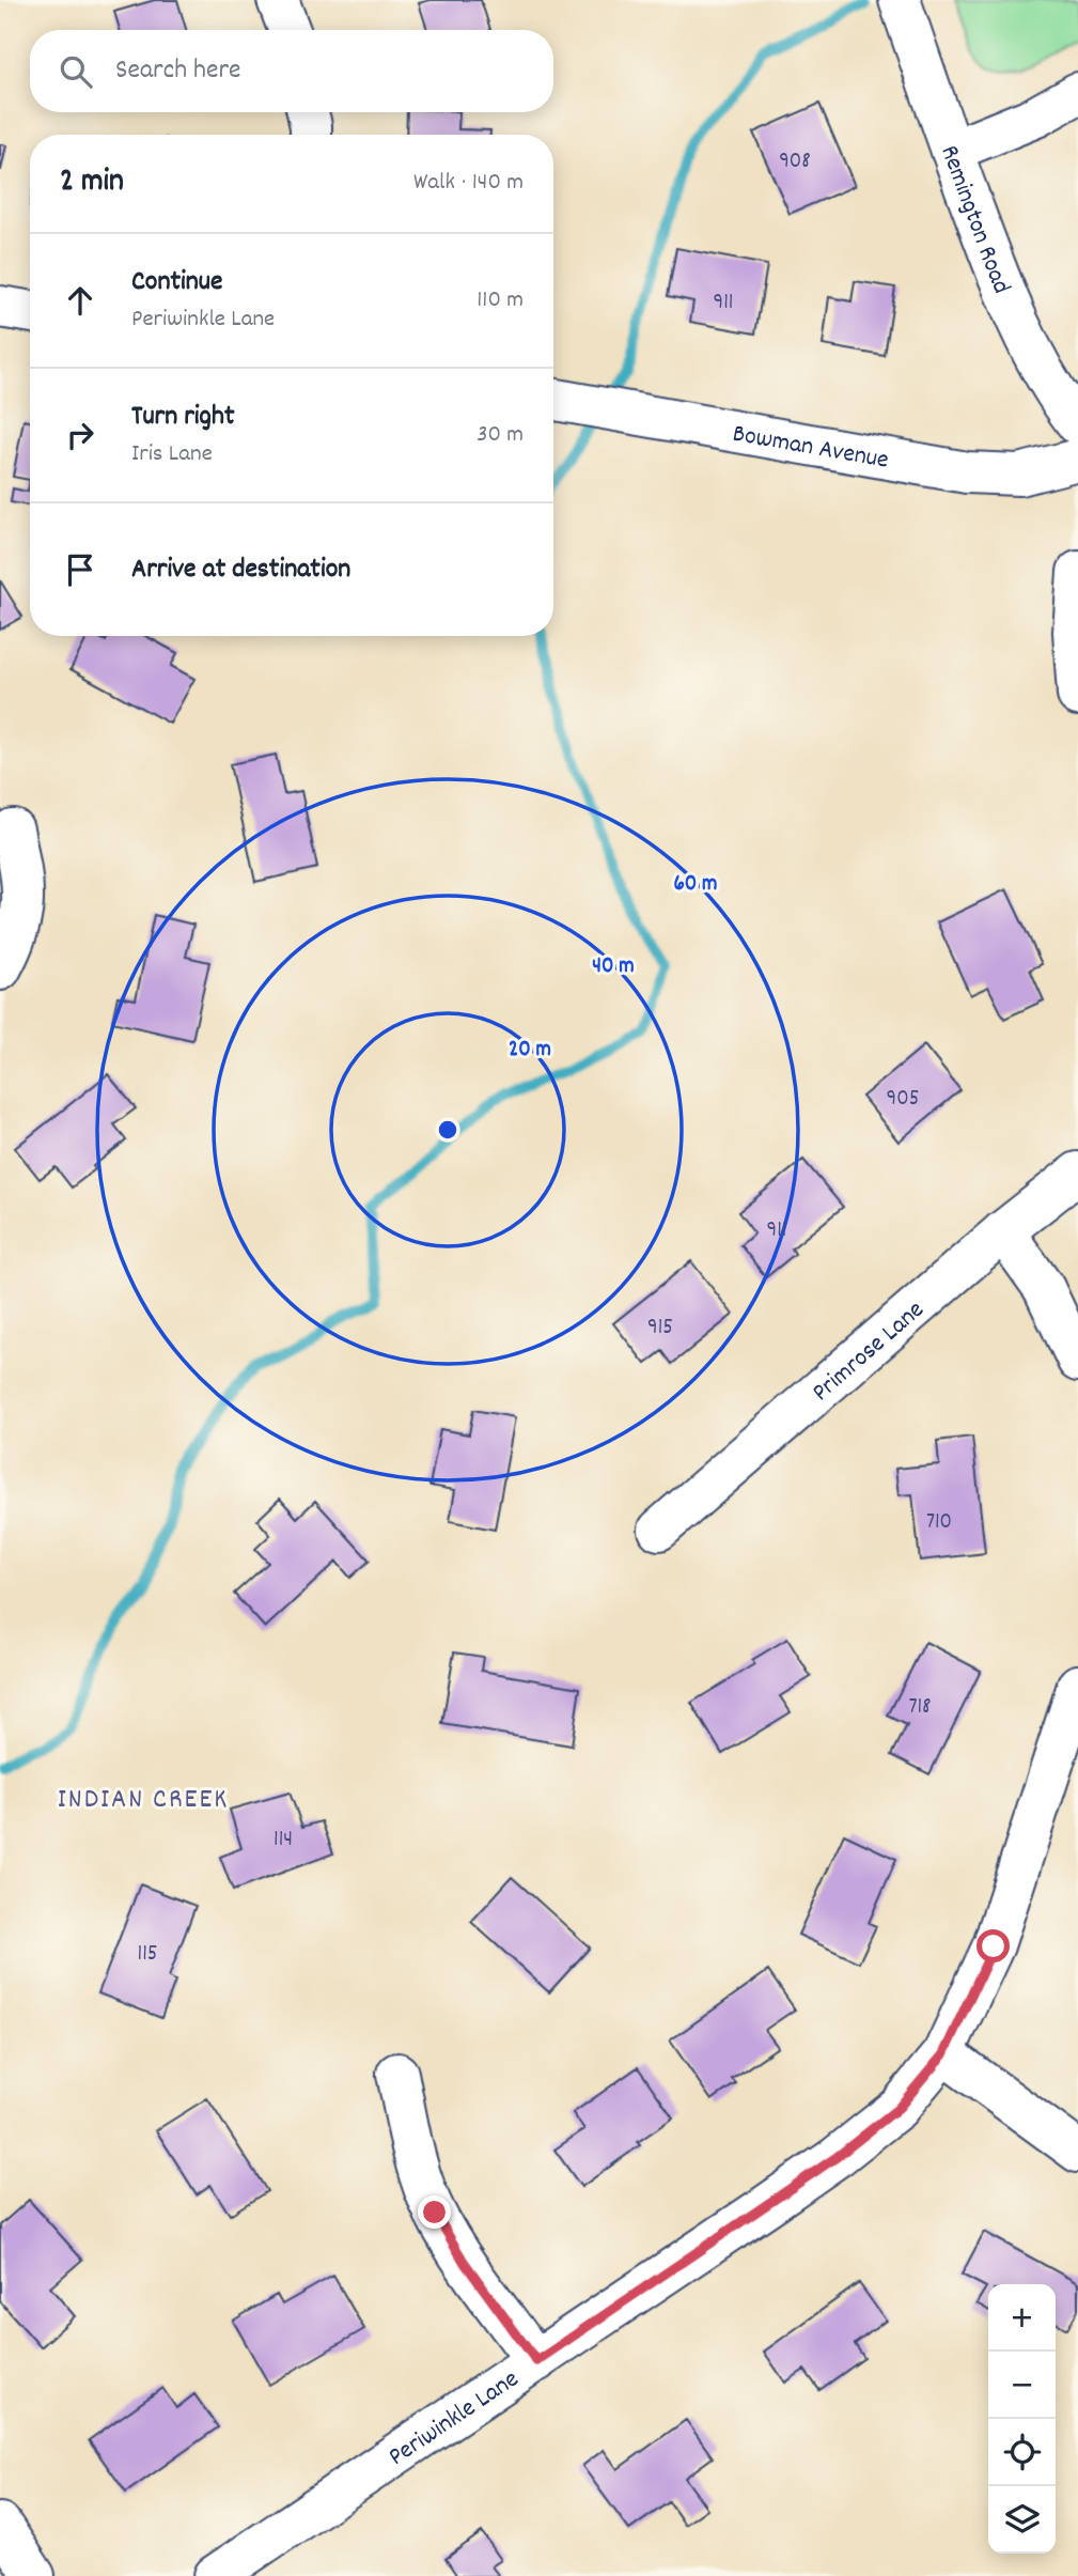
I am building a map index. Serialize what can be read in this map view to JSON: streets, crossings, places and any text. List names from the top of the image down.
{
  "streets": {
    "street": [
      "Remington Road",
      "Bowman Avenue",
      "Primrose Lane",
      "Periwinkle Lane"
    ]
  },
  "districts": ["INDIAN CREEK"],
  "house_numbers": [
    "908",
    "911",
    "905",
    "911",
    "915",
    "710",
    "718",
    "114",
    "115"
  ],
  "page": {
    "search": "Search here",
    "heading": ["2 min", "Walk · 140 m"],
    "list": [
      ["Continue", "Periwinkle Lane", "110 m"],
      ["Turn right", "Iris Lane", "30 m"],
      "Arrive at destination"
    ],
    "map_buttons": ["+", "−"]
  },
  "rings": ["60 m", "40 m", "20 m"]
}
